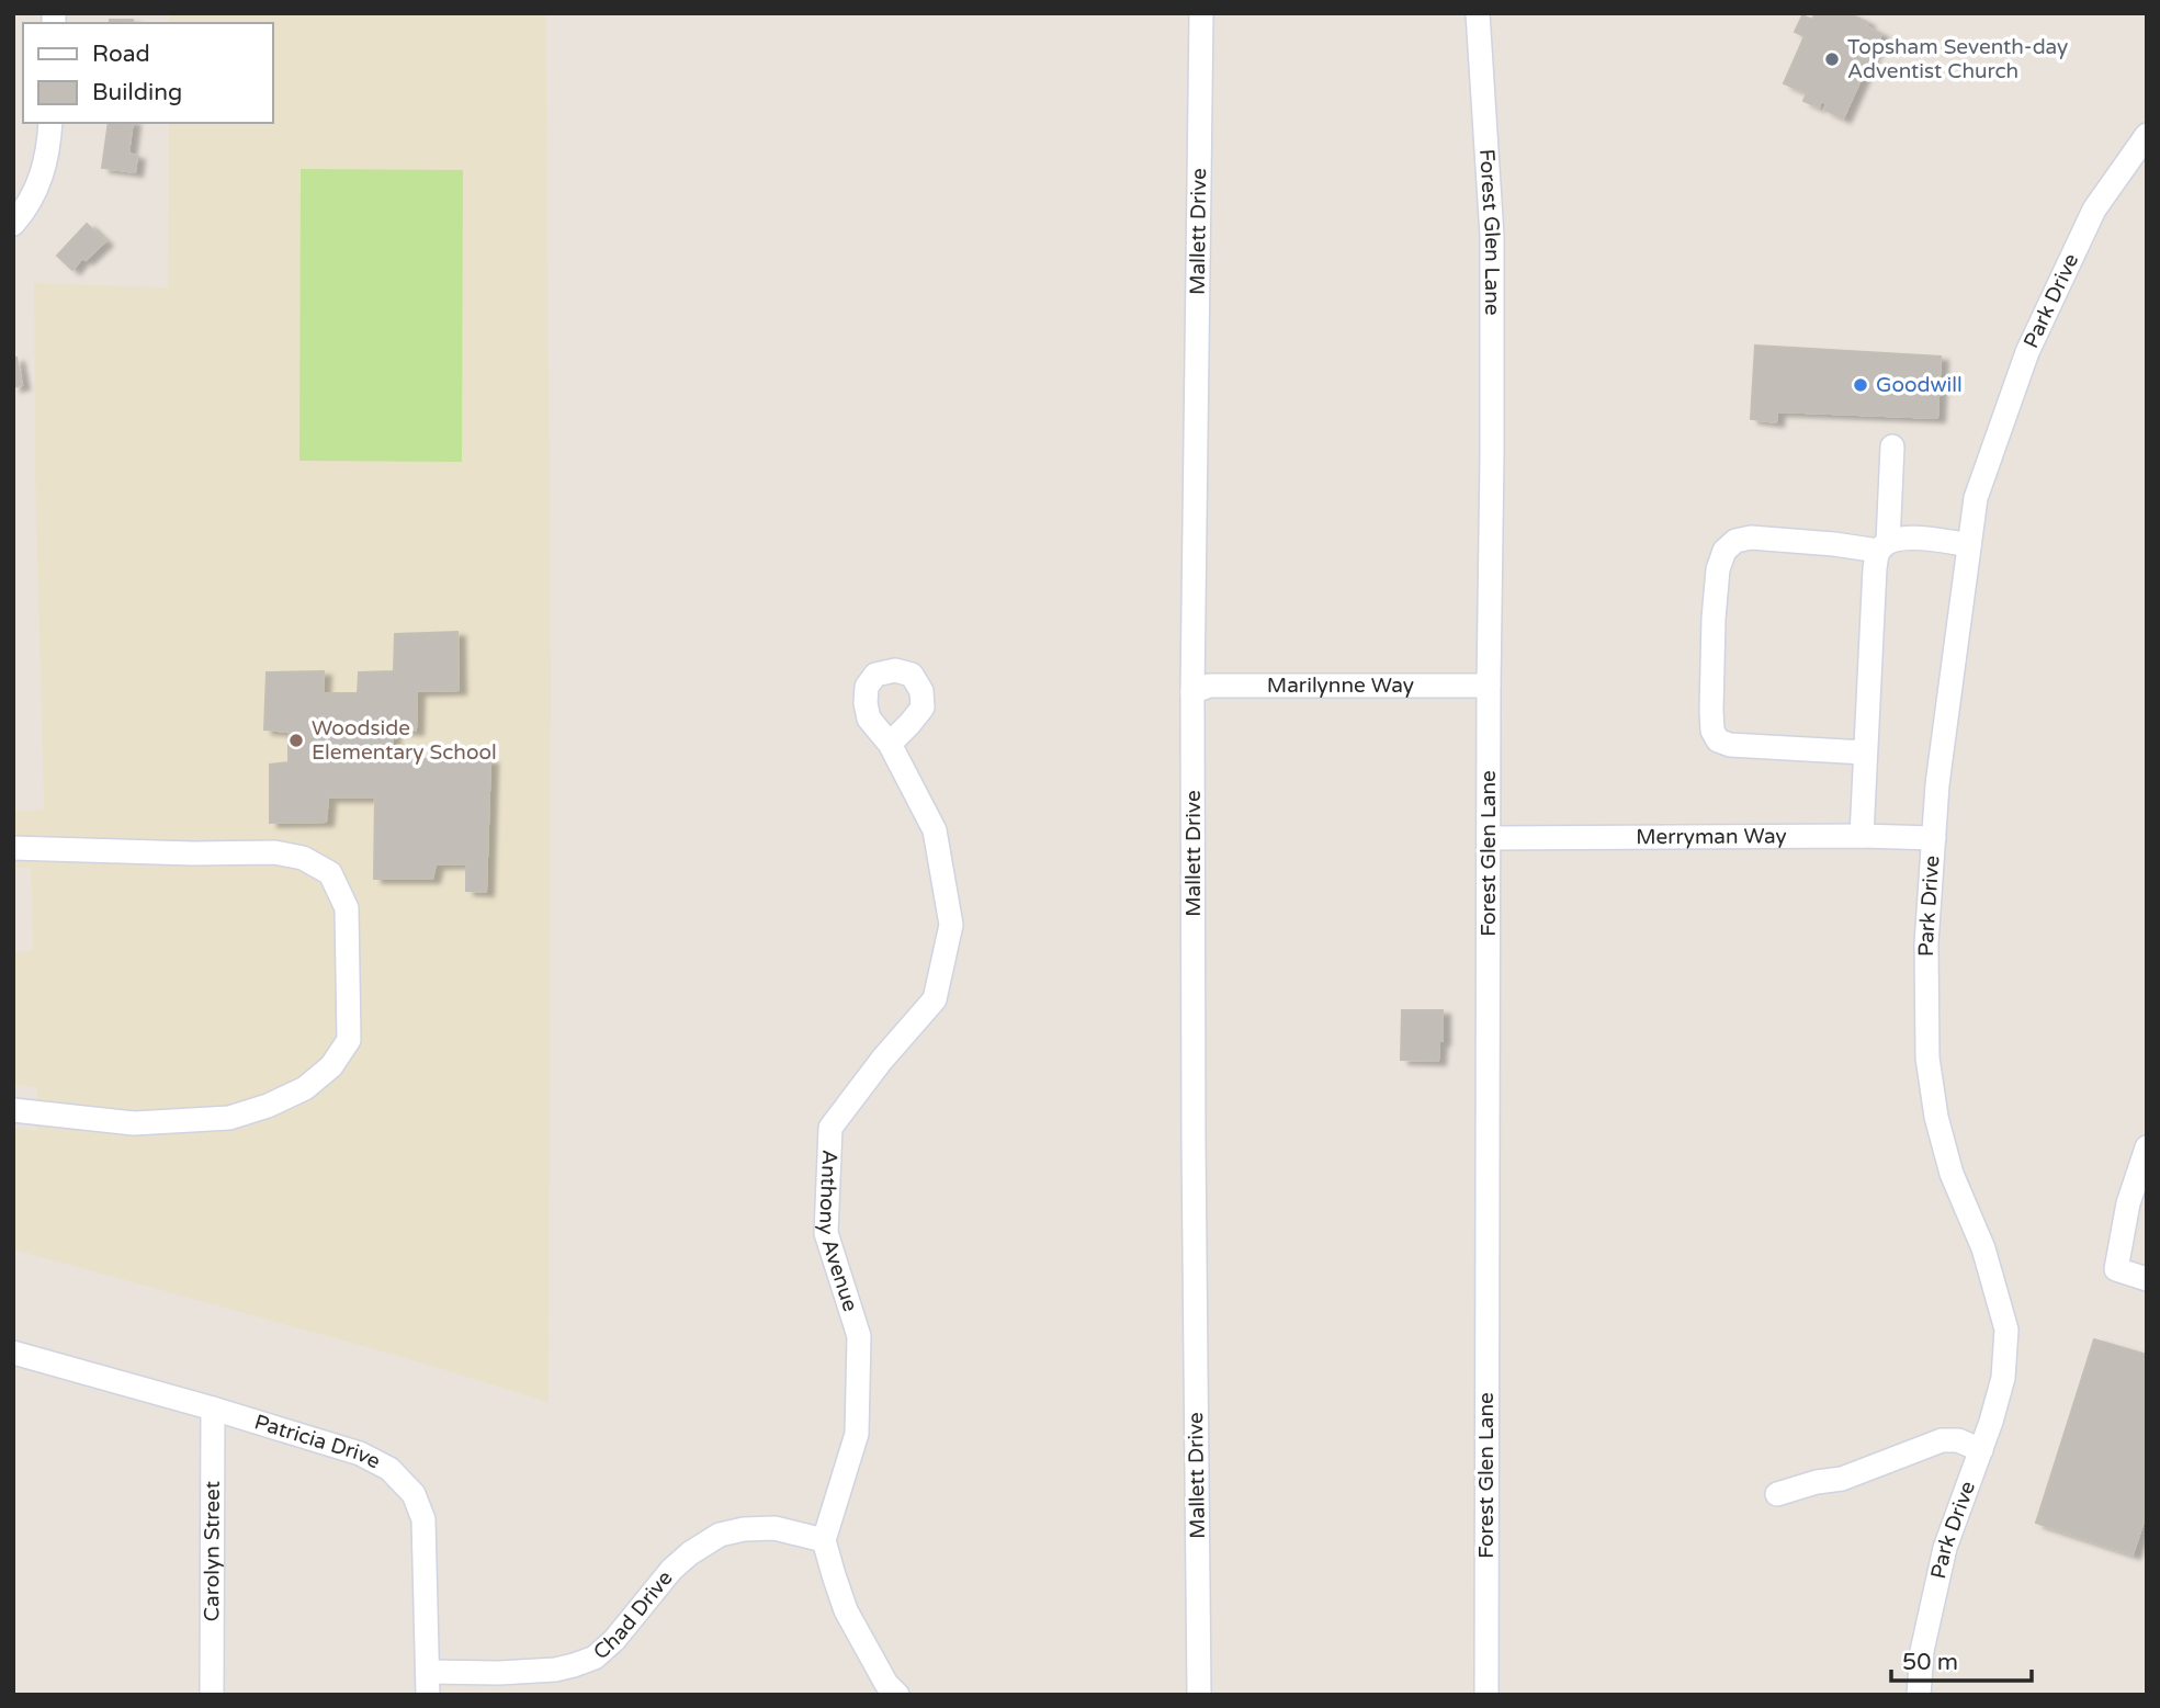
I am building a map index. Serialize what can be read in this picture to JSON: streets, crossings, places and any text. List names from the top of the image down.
{
  "streets": {
    "street": [
      "Forest Glen Lane",
      "Mallett Drive",
      "Park Drive",
      "Marilynne Way",
      "Merryman Way",
      "Anthony Avenue",
      "Patricia Drive",
      "Carolyn Street",
      "Chad Drive"
    ]
  },
  "crossings": [
    ["Forest Glen Lane", "Marilynne Way"],
    ["Forest Glen Lane", "Merryman Way"],
    ["Mallett Drive", "Marilynne Way"],
    ["Park Drive", "Merryman Way"],
    ["Anthony Avenue", "Chad Drive"],
    ["Patricia Drive", "Carolyn Street"],
    ["Patricia Drive", "Chad Drive"]
  ],
  "places": ["Topsham Seventh-day Adventist Church", "Goodwill", "Woodside Elementary School"],
  "legend": ["Road", "Building"],
  "scale_bar": "50 m"
}
